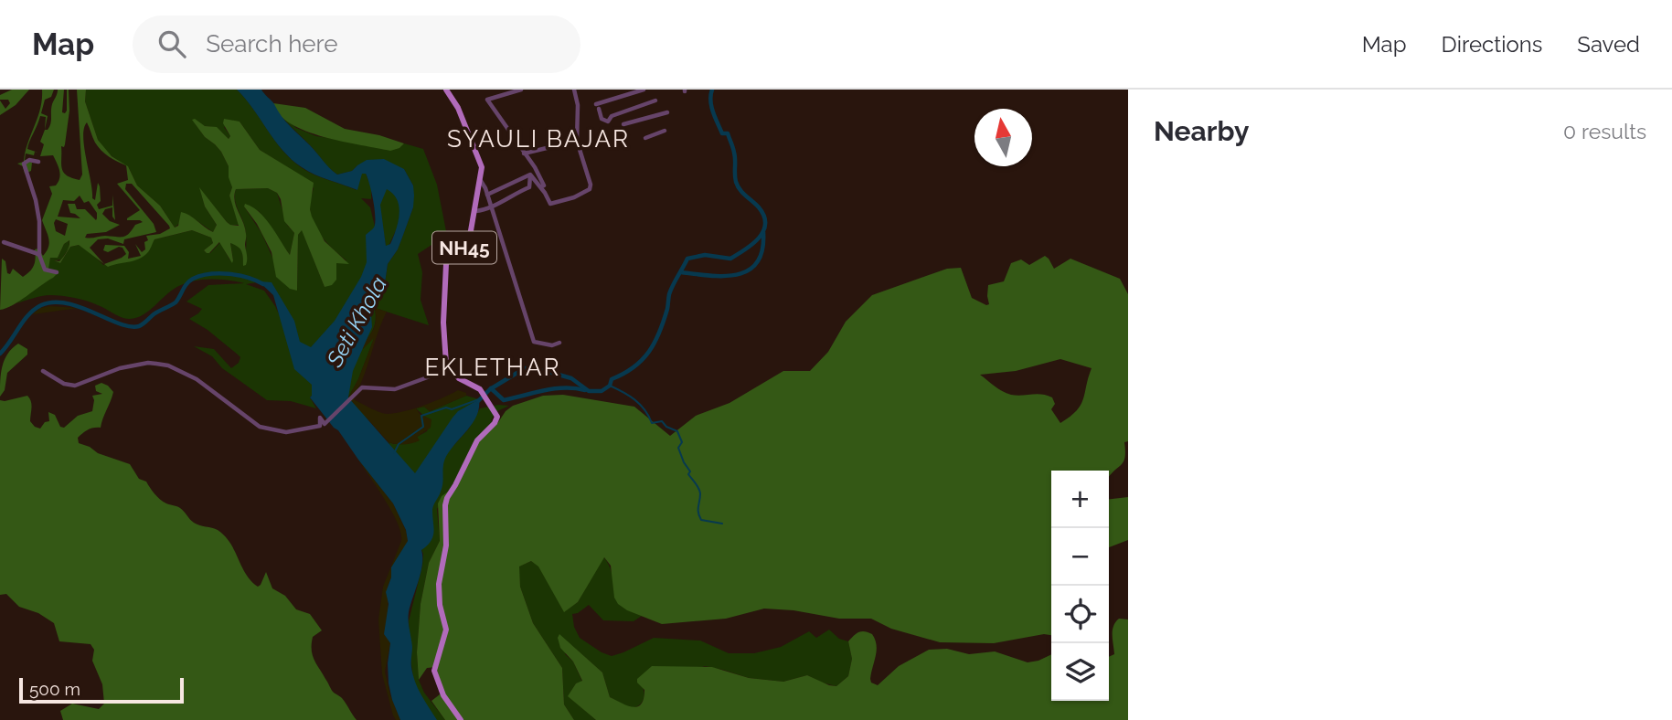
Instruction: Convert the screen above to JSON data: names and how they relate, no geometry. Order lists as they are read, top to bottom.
{
  "streets": {
    "main road": ["NH45"]
  },
  "districts": ["SYAULI BAJAR", "EKLETHAR"],
  "water": ["Seti Khola"],
  "scale_bar": "500 m",
  "north": "top",
  "page": {
    "header": "Map",
    "search": "Search here",
    "nav": ["Map", "Directions", "Saved"],
    "heading": ["Nearby", "0 results"],
    "map_buttons": ["+", "−"],
    "scale": "500 m"
  }
}
